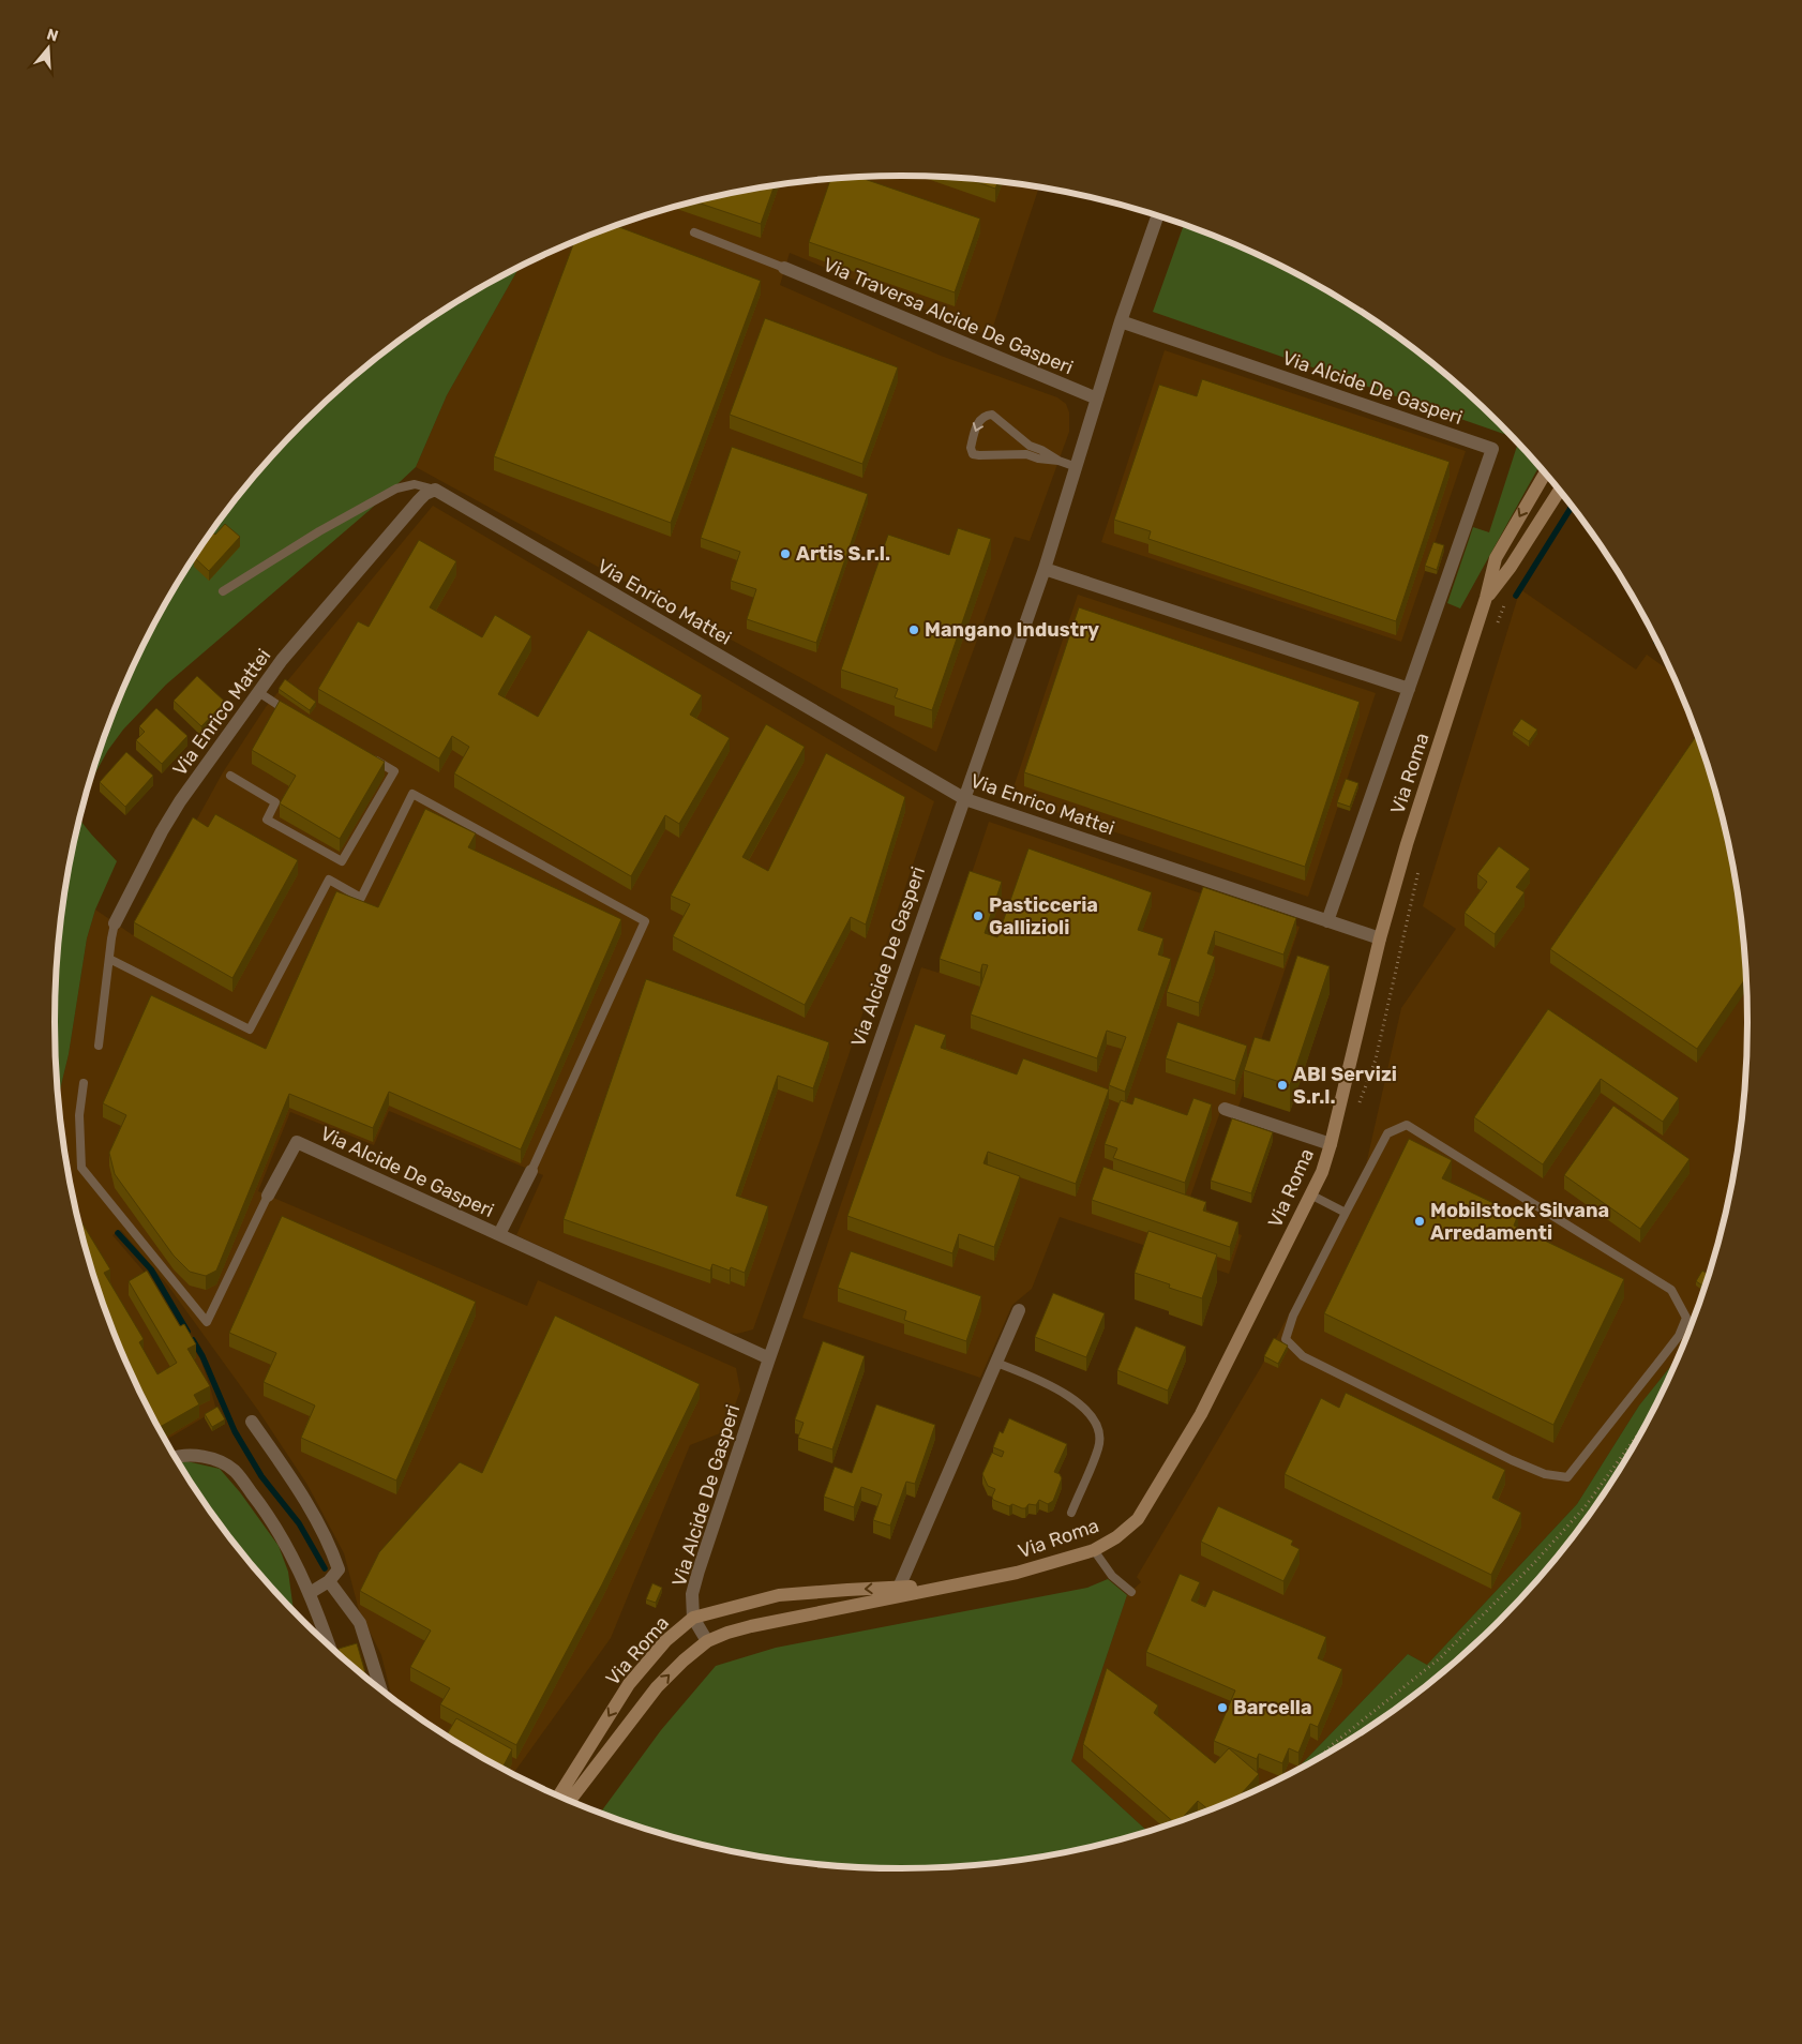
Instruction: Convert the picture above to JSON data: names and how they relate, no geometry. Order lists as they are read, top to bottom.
{
  "streets": {
    "street": [
      "Via Traversa Alcide De Gasperi",
      "Via Alcide De Gasperi",
      "Via Enrico Mattei",
      "Via Roma"
    ]
  },
  "crossings": [
    ["Via Traversa Alcide De Gasperi", "Via Alcide De Gasperi"],
    ["Via Alcide De Gasperi", "Via Enrico Mattei"],
    ["Via Alcide De Gasperi", "Via Roma"],
    ["Via Enrico Mattei", "Via Roma"]
  ],
  "places": [
    "Artis S.r.l.",
    "Mangano Industry",
    "Pasticceria Gallizioli",
    "ABI Servizi S.r.l.",
    "Mobilstock Silvana Arredamenti",
    "Barcella"
  ],
  "north": "top"
}
